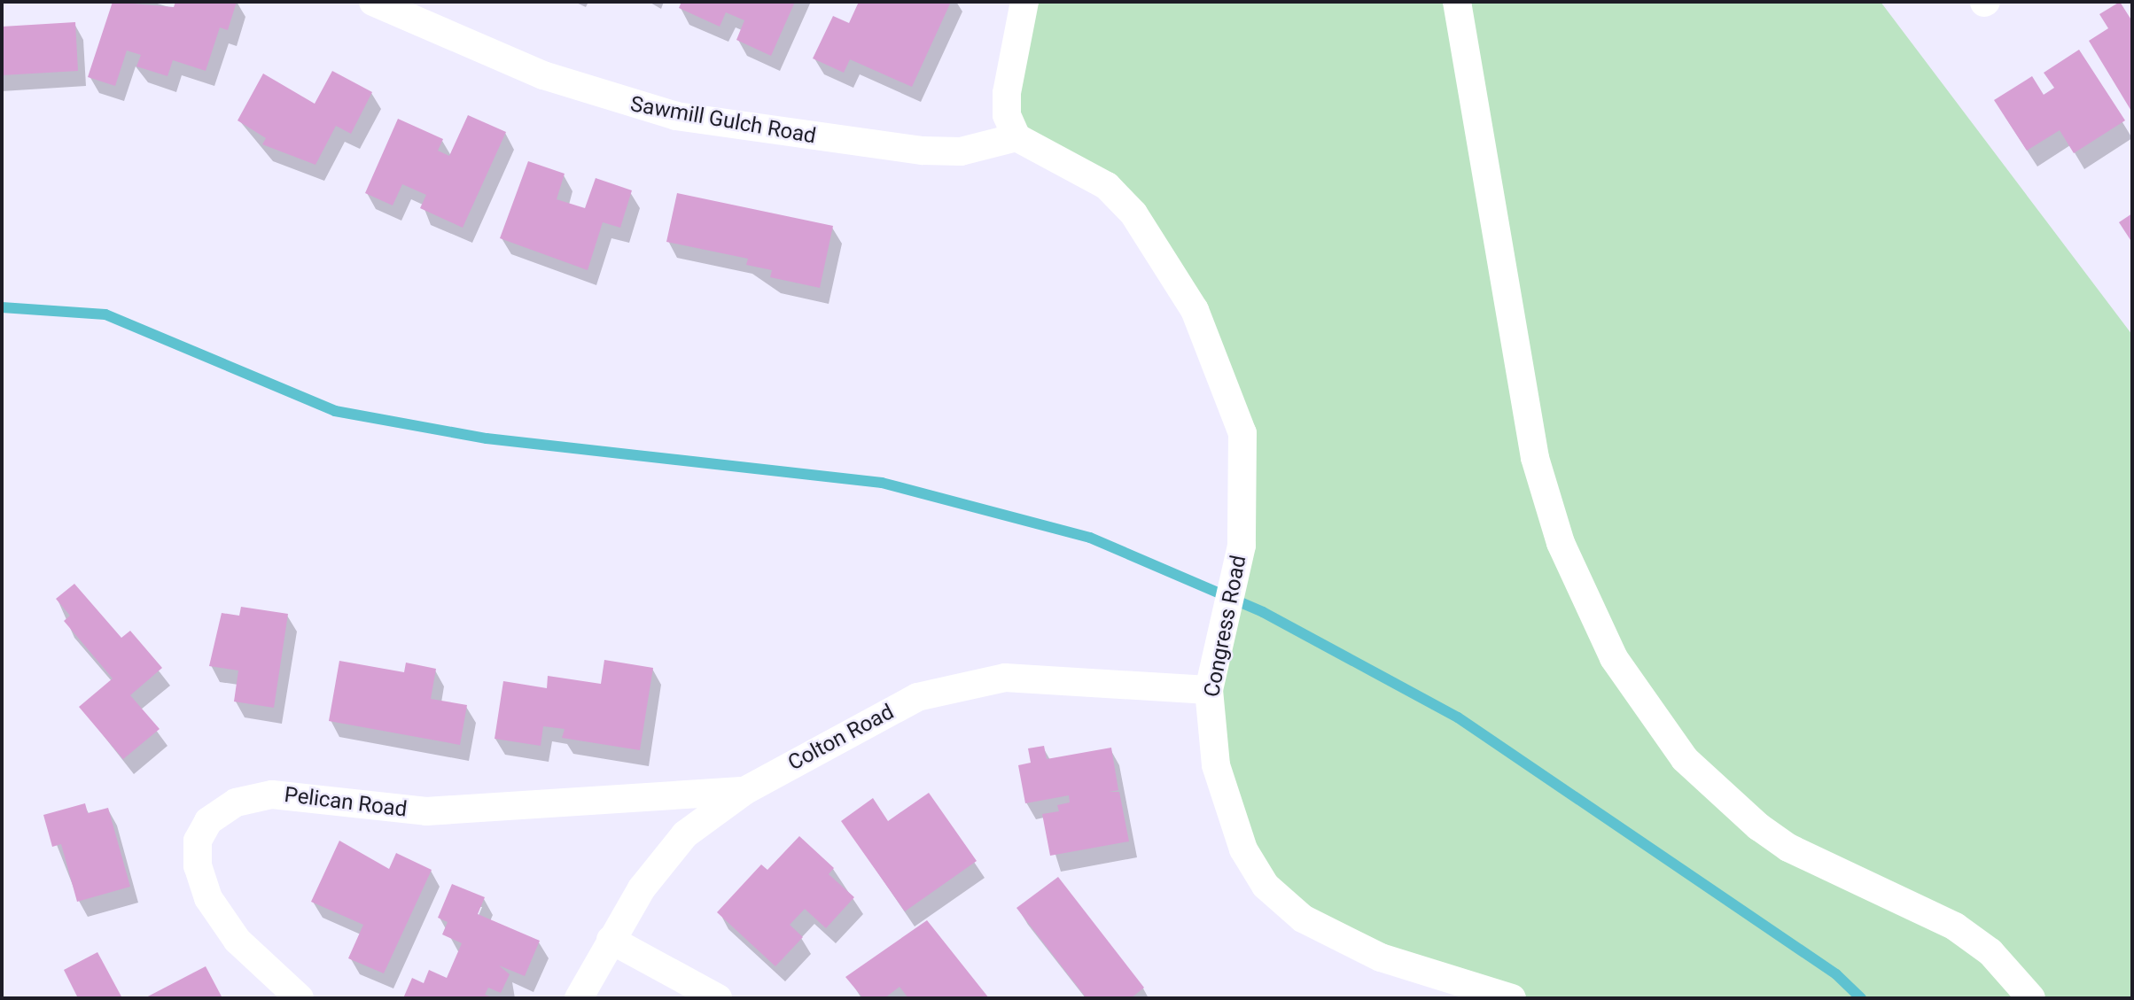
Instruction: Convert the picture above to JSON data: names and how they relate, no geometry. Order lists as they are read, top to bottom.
{
  "streets": {
    "street": [
      "Sawmill Gulch Road",
      "Congress Road",
      "Colton Road",
      "Pelican Road"
    ]
  },
  "crossings": [
    ["Sawmill Gulch Road", "Congress Road"],
    ["Congress Road", "Colton Road"],
    ["Colton Road", "Pelican Road"]
  ]
}
